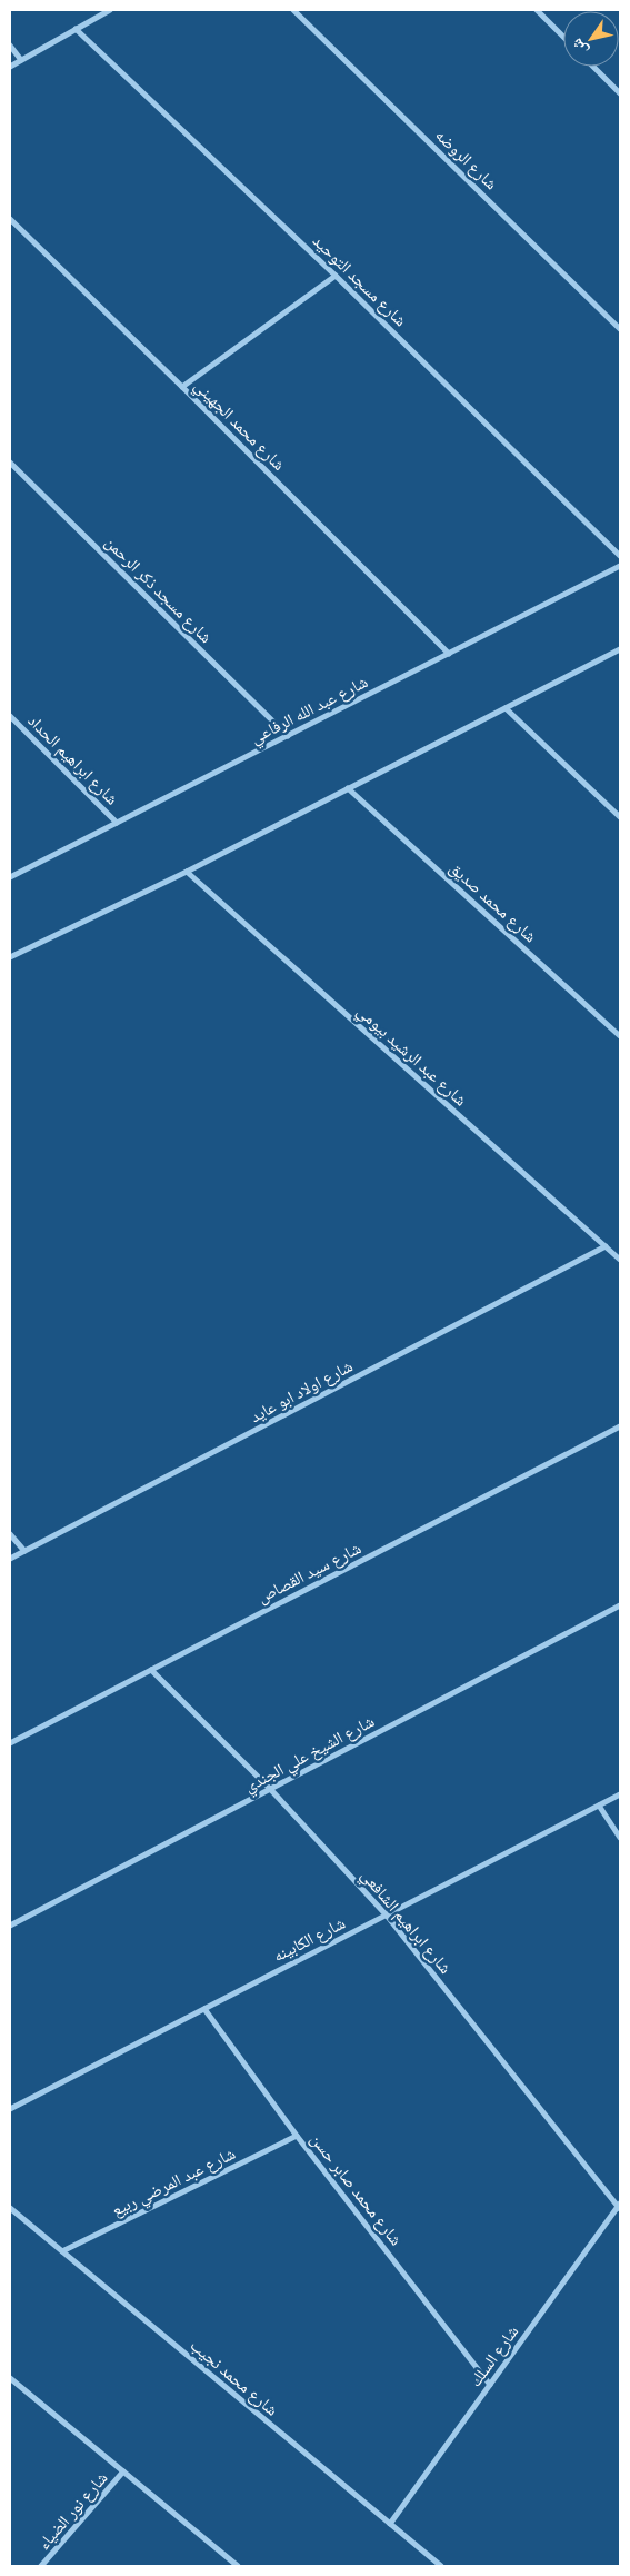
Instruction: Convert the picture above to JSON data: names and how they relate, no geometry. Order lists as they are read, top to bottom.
{
  "streets": {
    "street": [
      "شارع الروضه",
      "شارع مسجد التوحيد",
      "شارع محمد الجهيني",
      "شارع مسجد ذكر الرحمن",
      "شارع عبد الله الرفاعي",
      "شارع ابراهيم الحداد",
      "شارع محمد صديق",
      "شارع عبد الرشيد بيومي",
      "شارع اولاد ابو عايد",
      "شارع سيد القصاص",
      "شارع الشيخ علي الجندي",
      "شارع ابراهيم الشافعي",
      "شارع الكابينه",
      "شارع عبد المرضي ربيع",
      "شارع محمد صابر حسن",
      "شارع السلك",
      "شارع محمد نجيب",
      "شارع نور الضياء"
    ]
  },
  "crossings": [
    ["شارع محمد الجهيني", "شارع عبد الله الرفاعي"],
    ["شارع مسجد ذكر الرحمن", "شارع عبد الله الرفاعي"],
    ["شارع عبد الله الرفاعي", "شارع ابراهيم الحداد"],
    ["شارع عبد الرشيد بيومي", "شارع اولاد ابو عايد"],
    ["شارع سيد القصاص", "شارع ابراهيم الشافعي"],
    ["شارع الشيخ علي الجندي", "شارع ابراهيم الشافعي"],
    ["شارع ابراهيم الشافعي", "شارع الكابينه"],
    ["شارع ابراهيم الشافعي", "شارع السلك"],
    ["شارع الكابينه", "شارع محمد صابر حسن"],
    ["شارع عبد المرضي ربيع", "شارع محمد صابر حسن"],
    ["شارع عبد المرضي ربيع", "شارع محمد نجيب"],
    ["شارع محمد صابر حسن", "شارع السلك"],
    ["شارع السلك", "شارع محمد نجيب"]
  ],
  "north": "bottom left"
}
